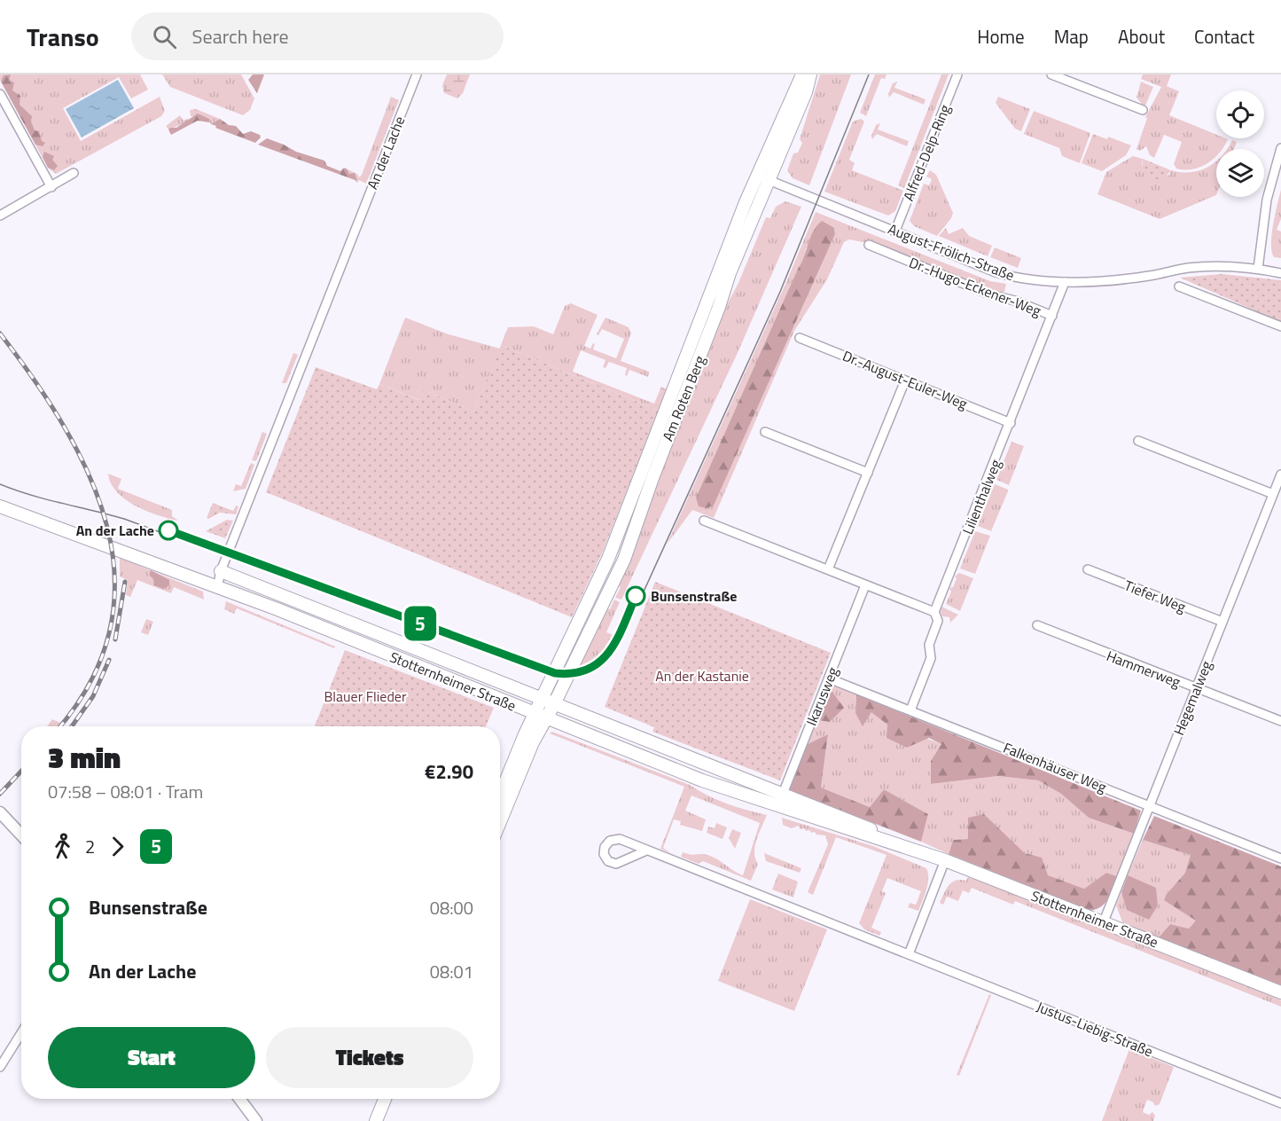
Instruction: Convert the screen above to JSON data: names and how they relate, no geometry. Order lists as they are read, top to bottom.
{
  "streets": {
    "main road": ["Am Roten Berg", "Stotternheimer Straße"],
    "street": [
      "An der Lache",
      "Alfred-Delp-Ring",
      "August-Frölich-Straße",
      "Dr.-Hugo-Eckener-Weg",
      "Dr.-August-Euler-Weg",
      "Lilienthalweg",
      "Tiefer Weg",
      "Hammerweg",
      "Ikarusweg",
      "Hegemalweg",
      "Falkenhäuser Weg",
      "Justus-Liebig-Straße"
    ]
  },
  "crossings": [
    ["An der Lache", "Stotternheimer Straße"],
    ["Alfred-Delp-Ring", "August-Frölich-Straße"],
    ["August-Frölich-Straße", "Am Roten Berg"],
    ["August-Frölich-Straße", "Lilienthalweg"],
    ["Dr.-Hugo-Eckener-Weg", "Lilienthalweg"],
    ["Dr.-August-Euler-Weg", "Lilienthalweg"],
    ["Am Roten Berg", "Stotternheimer Straße"],
    ["Lilienthalweg", "Falkenhäuser Weg"],
    ["Tiefer Weg", "Hegemalweg"],
    ["Hammerweg", "Hegemalweg"],
    ["Stotternheimer Straße", "Ikarusweg"],
    ["Stotternheimer Straße", "Hegemalweg"],
    ["Ikarusweg", "Falkenhäuser Weg"],
    ["Hegemalweg", "Falkenhäuser Weg"]
  ],
  "parks": ["An der Kastanie", "Blauer Flieder"],
  "places": ["An der Lache", "Bunsenstraße"],
  "lines": ["tram line 5"],
  "page": {
    "header": "Transo",
    "search": "Search here",
    "nav": [
      "Home",
      "Map",
      "About",
      "Contact"
    ],
    "on_map": "5",
    "heading": ["3 min", "07:58 – 08:01 · Tram", "€2.90"],
    "legs": ["2", "5"],
    "list": [
      {
        "name": "Bunsenstraße",
        "value": "08:00"
      },
      {
        "name": "An der Lache",
        "value": "08:01"
      }
    ],
    "buttons": ["Start", "Tickets"]
  }
}
